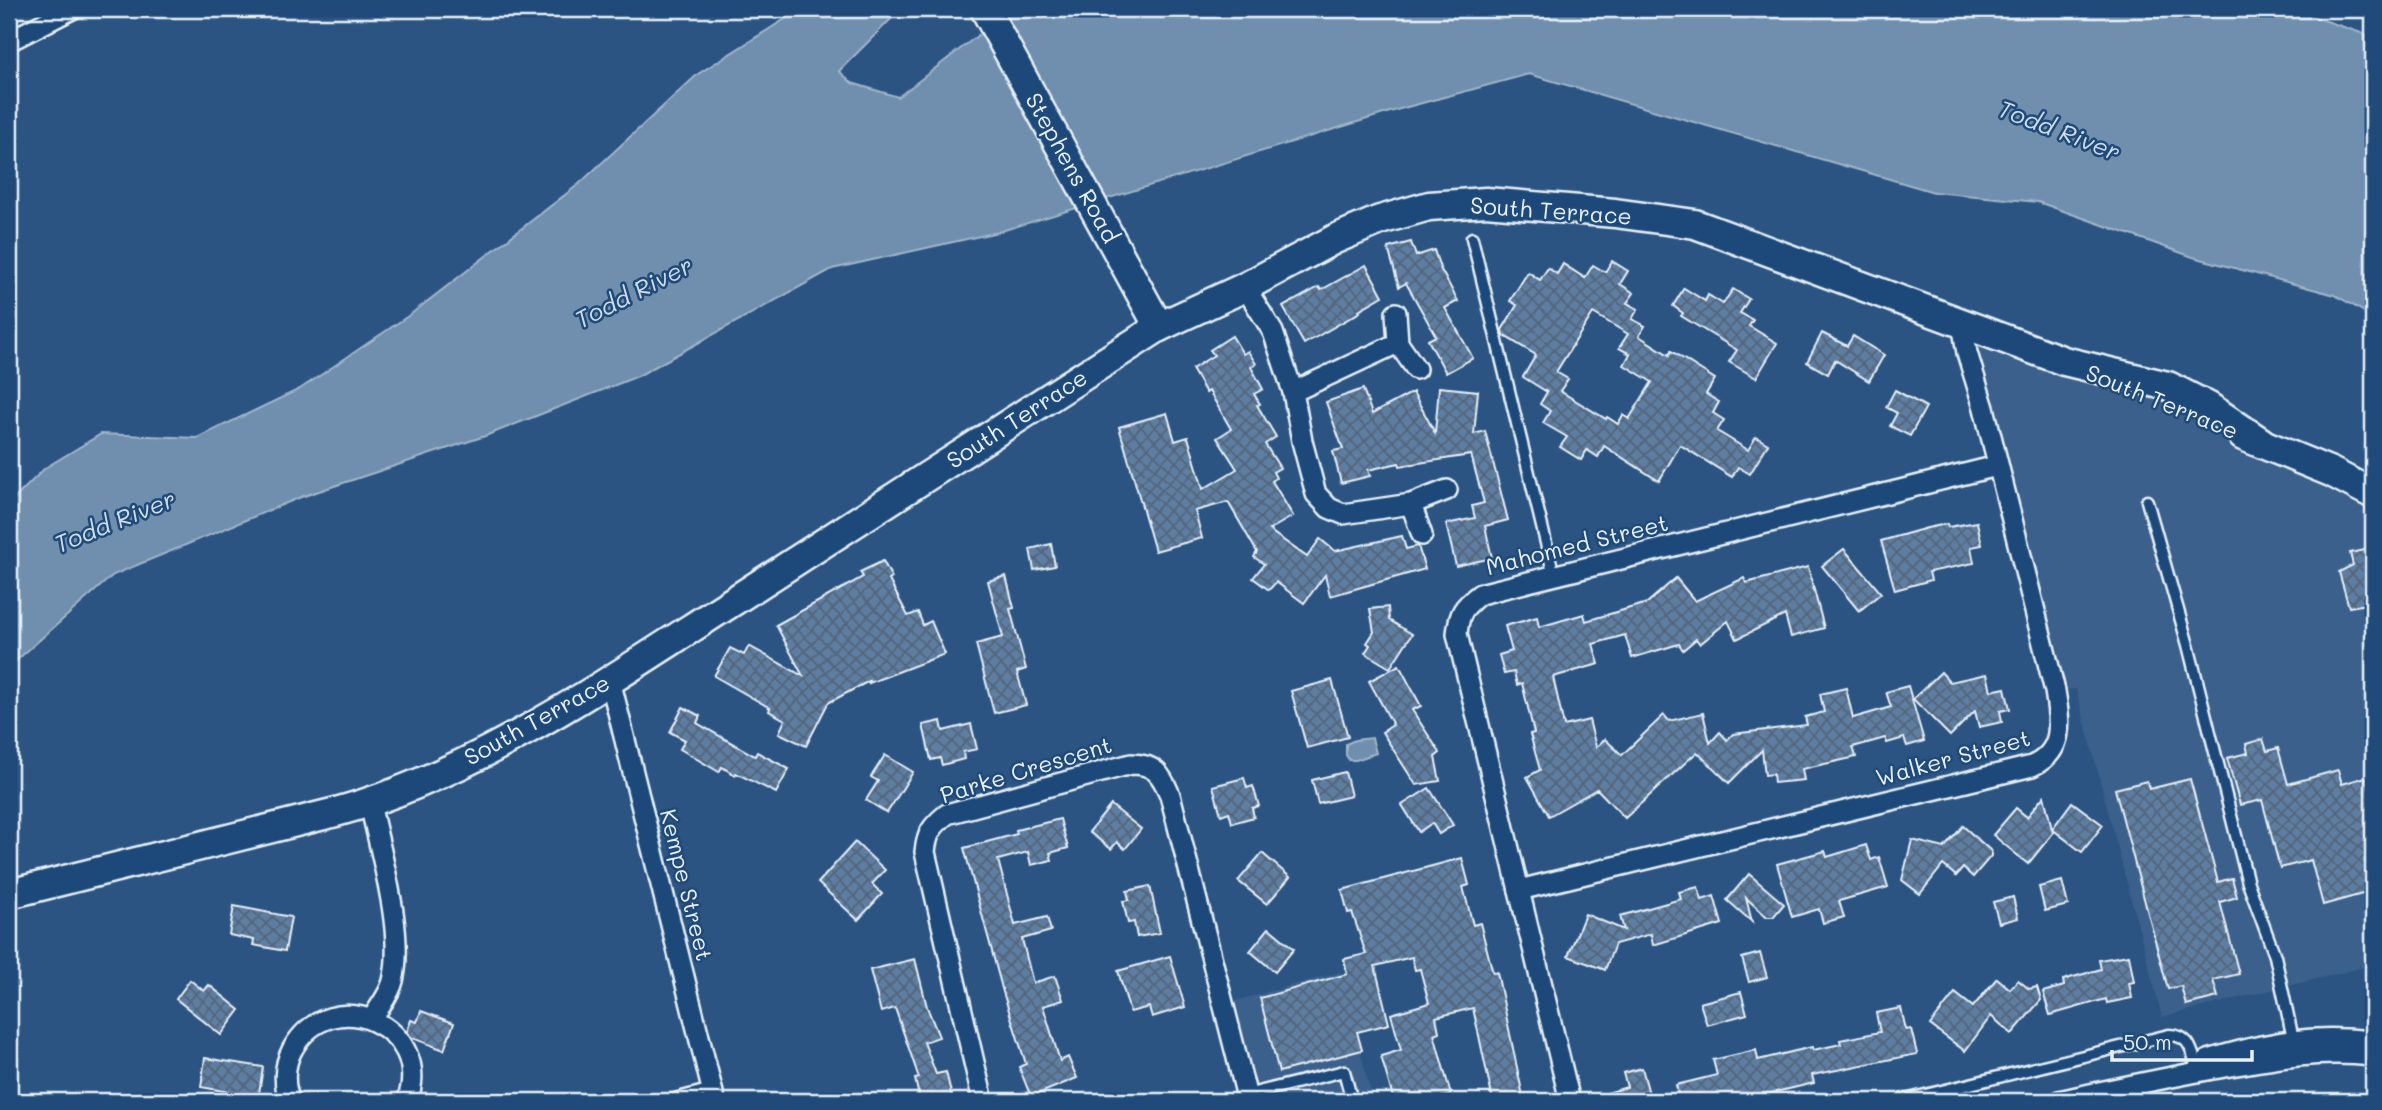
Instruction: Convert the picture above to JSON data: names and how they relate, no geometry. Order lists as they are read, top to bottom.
{
  "streets": {
    "street": [
      "Stephens Road",
      "South Terrace",
      "Mahomed Street",
      "Walker Street",
      "Parke Crescent",
      "Kempe Street"
    ]
  },
  "crossings": [
    ["Stephens Road", "South Terrace"],
    ["South Terrace", "Walker Street"],
    ["South Terrace", "Kempe Street"],
    ["Mahomed Street", "Walker Street"]
  ],
  "water": ["Todd River"],
  "scale_bar": "50 m"
}
